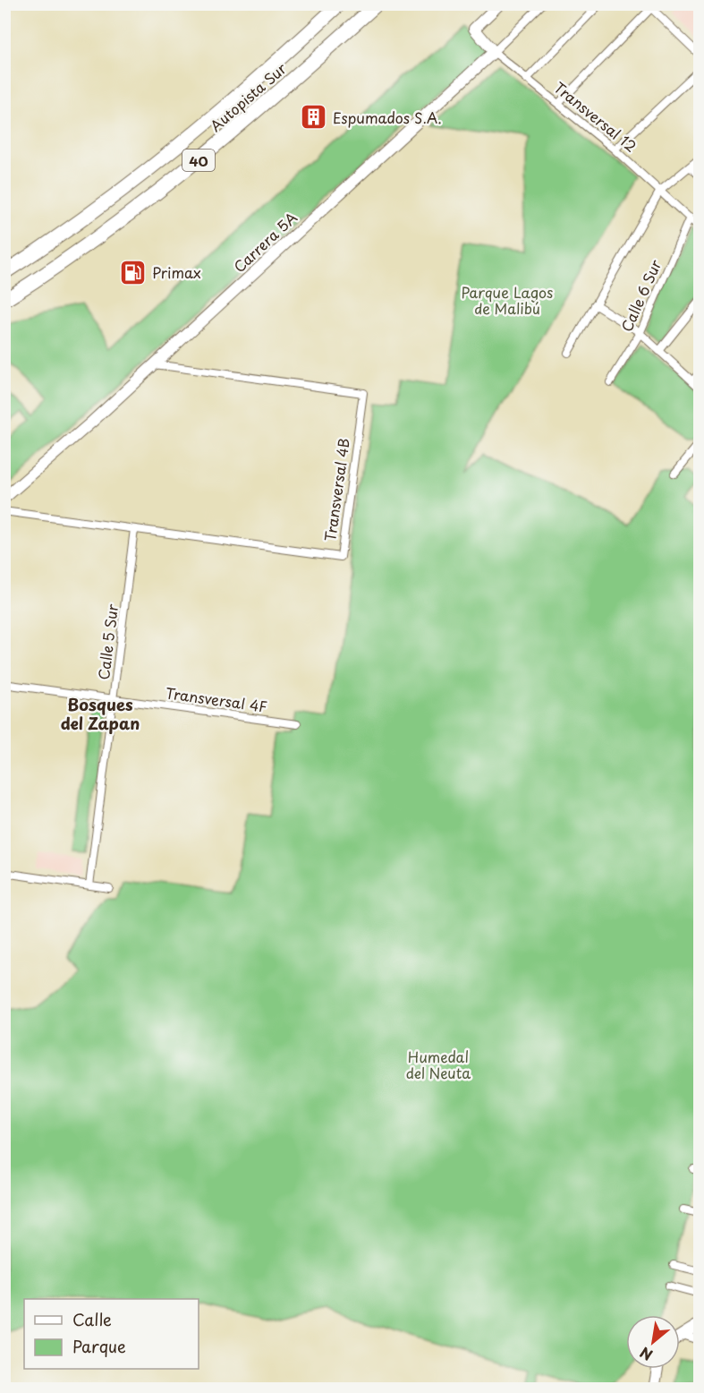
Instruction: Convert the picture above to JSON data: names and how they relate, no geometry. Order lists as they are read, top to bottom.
{
  "streets": {
    "highway": ["Autopista Sur", "40"],
    "main road": ["Transversal 12", "Carrera 5A"],
    "street": [
      "Calle 6 Sur",
      "Transversal 4B",
      "Calle 5 Sur",
      "Transversal 4F"
    ]
  },
  "crossings": [
    ["Transversal 12", "Carrera 5A"],
    ["Transversal 12", "Calle 6 Sur"],
    ["Carrera 5A", "Transversal 4B"],
    ["Transversal 4B", "Calle 5 Sur"],
    ["Calle 5 Sur", "Transversal 4F"]
  ],
  "districts": ["Bosques del Zapan"],
  "parks": ["Parque Lagos de Malibú", "Humedal del Neuta"],
  "places": {
    "building": ["Espumados S.A."],
    "fuel station": ["Primax"]
  },
  "legend": ["Calle", "Parque"],
  "north": "bottom left"
}
